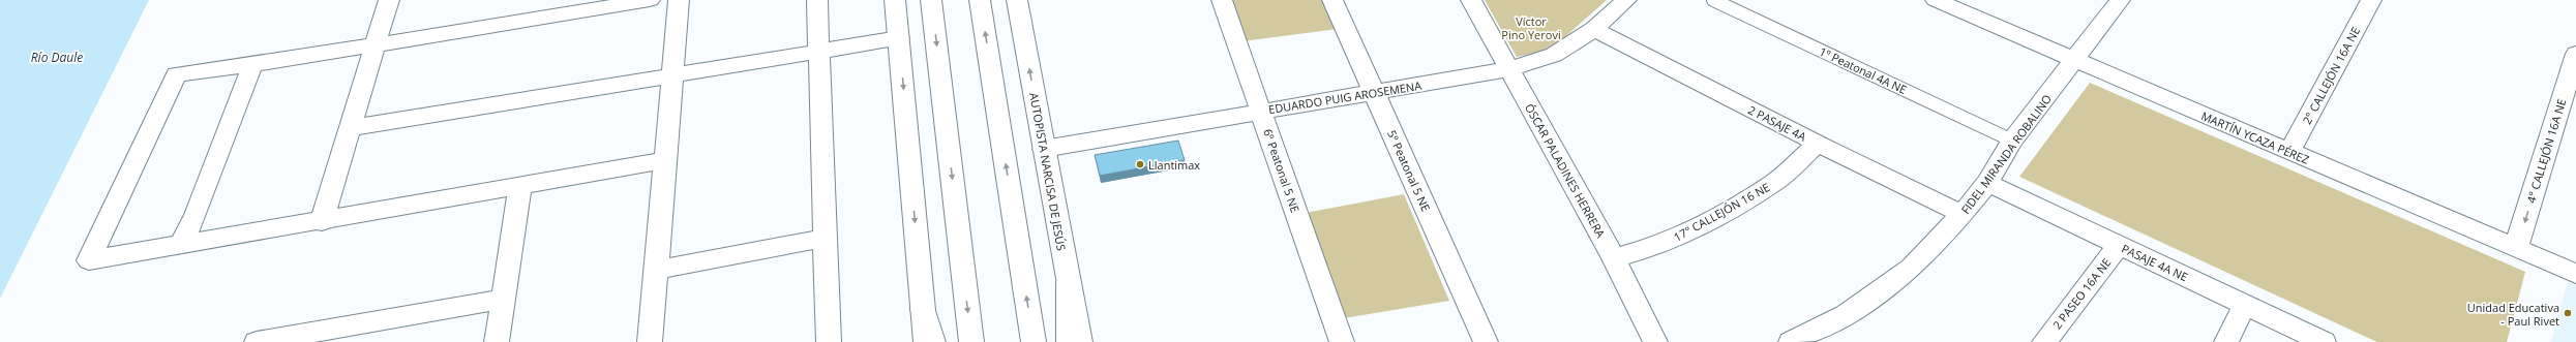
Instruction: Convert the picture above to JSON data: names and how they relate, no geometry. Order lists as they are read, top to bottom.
{
  "streets": {
    "main road": [
      "2° CALLEJÓN 16A NE",
      "EDUARDO PUIG AROSEMENA",
      "2 PASAJE 4A",
      "MARTÍN YCAZA PÉREZ",
      "4° CALLEJÓN 16A NE",
      "FIDEL MIRANDA ROBALINO",
      "6º Peatonal 5 NE",
      "5º Peatonal 5 NE",
      "ÓSCAR PALADINES HERRERA",
      "AUTOPISTA NARCISA DE JESÚS",
      "17° CALLEJÓN 16 NE",
      "PASAJE 4A NE",
      "2 PASEO 16A NE"
    ],
    "lane": ["1º Peatonal 4A NE"]
  },
  "crossings": [
    ["1º Peatonal 4A NE", "FIDEL MIRANDA ROBALINO"],
    ["2° CALLEJÓN 16A NE", "MARTÍN YCAZA PÉREZ"],
    ["EDUARDO PUIG AROSEMENA", "2 PASAJE 4A"],
    ["EDUARDO PUIG AROSEMENA", "6º Peatonal 5 NE"],
    ["EDUARDO PUIG AROSEMENA", "5º Peatonal 5 NE"],
    ["EDUARDO PUIG AROSEMENA", "ÓSCAR PALADINES HERRERA"],
    ["EDUARDO PUIG AROSEMENA", "AUTOPISTA NARCISA DE JESÚS"],
    ["2 PASAJE 4A", "FIDEL MIRANDA ROBALINO"],
    ["2 PASAJE 4A", "17° CALLEJÓN 16 NE"],
    ["MARTÍN YCAZA PÉREZ", "4° CALLEJÓN 16A NE"],
    ["MARTÍN YCAZA PÉREZ", "FIDEL MIRANDA ROBALINO"],
    ["FIDEL MIRANDA ROBALINO", "PASAJE 4A NE"],
    ["ÓSCAR PALADINES HERRERA", "17° CALLEJÓN 16 NE"],
    ["PASAJE 4A NE", "2 PASEO 16A NE"]
  ],
  "one_way": ["4° CALLEJÓN 16A NE"],
  "water": ["Río Daule"],
  "parks": ["Víctor Pino Yerovi"],
  "places": ["Llantimax", "Unidad Educativa - Paul Rivet"]
}
